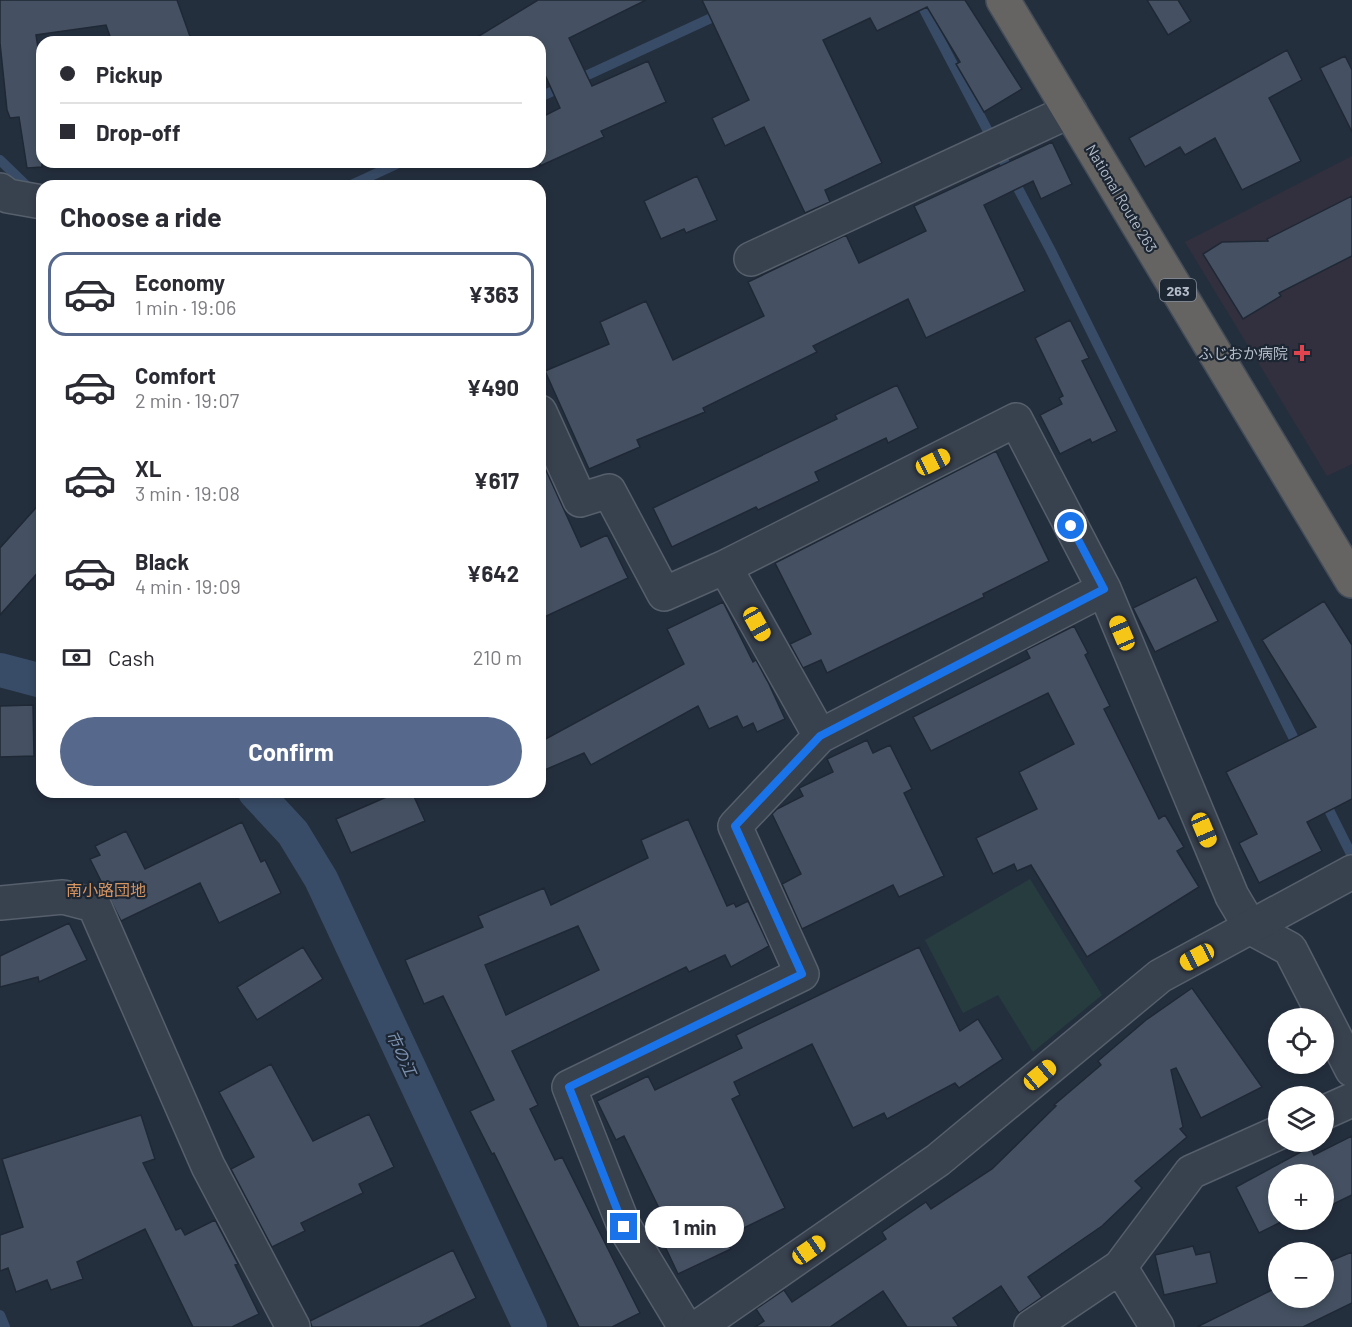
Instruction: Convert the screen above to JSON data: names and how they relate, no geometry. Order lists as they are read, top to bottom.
{
  "streets": {
    "highway": ["National Route 263", "263"]
  },
  "districts": ["南小路団地"],
  "water": ["市の江"],
  "places": {
    "health": ["ふじおか病院"]
  },
  "page": {
    "banner": ["Pickup", "Drop-off"],
    "heading": "Choose a ride",
    "list": [
      {
        "name": "Economy",
        "note": "1 min · 19:06",
        "value": "¥363"
      },
      {
        "name": "Comfort",
        "note": "2 min · 19:07",
        "value": "¥490"
      },
      {
        "name": "XL",
        "note": "3 min · 19:08",
        "value": "¥617"
      },
      {
        "name": "Black",
        "note": "4 min · 19:09",
        "value": "¥642"
      }
    ],
    "pay": ["Cash", "210 m"],
    "buttons": "Confirm",
    "map_buttons": ["+", "−"],
    "bubble": "1 min"
  }
}
